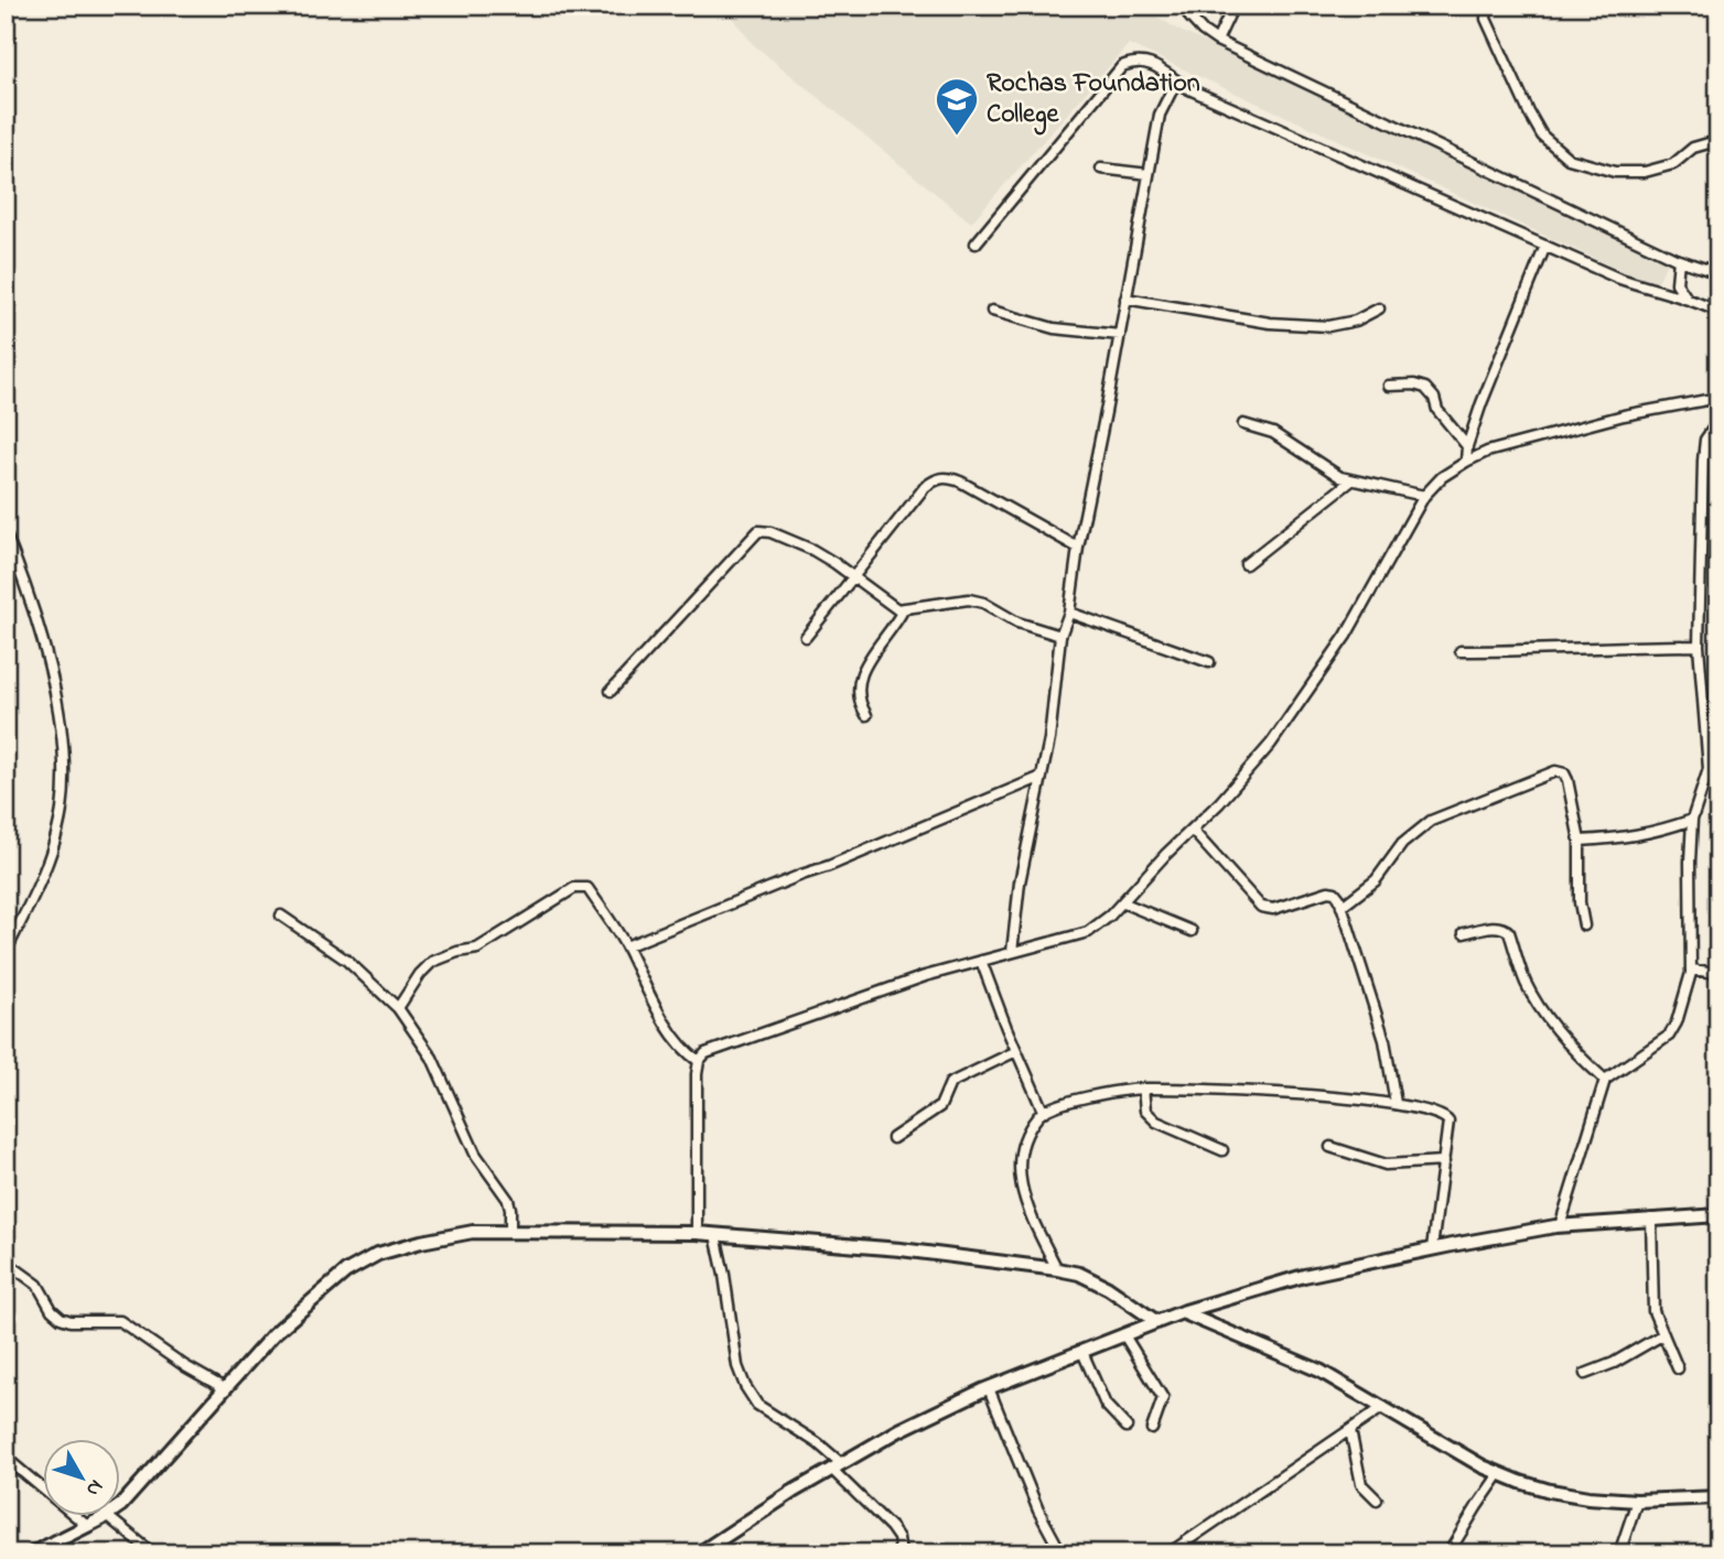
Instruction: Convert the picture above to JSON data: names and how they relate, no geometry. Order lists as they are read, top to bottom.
{
  "places": {
    "school or university": ["Rochas Foundation College"]
  },
  "north": "bottom right"
}
